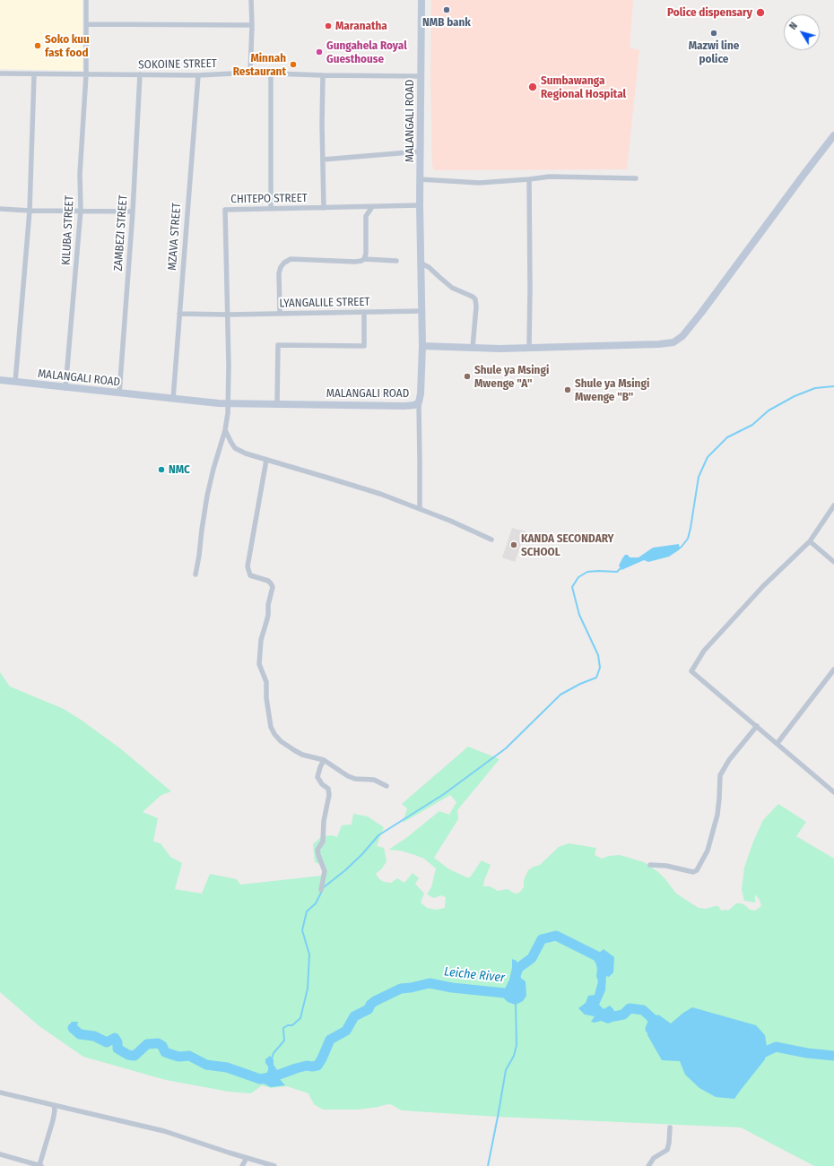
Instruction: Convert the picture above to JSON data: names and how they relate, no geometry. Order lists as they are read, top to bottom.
{
  "streets": {
    "street": [
      "SOKOINE STREET",
      "MALANGALI ROAD",
      "CHITEPO STREET",
      "KILUBA STREET",
      "ZAMBEZI STREET",
      "MZAVA STREET",
      "LYANGALILE STREET"
    ]
  },
  "crossings": [
    ["SOKOINE STREET", "MALANGALI ROAD"],
    ["SOKOINE STREET", "KILUBA STREET"],
    ["SOKOINE STREET", "ZAMBEZI STREET"],
    ["SOKOINE STREET", "MZAVA STREET"],
    ["MALANGALI ROAD", "CHITEPO STREET"],
    ["MALANGALI ROAD", "KILUBA STREET"],
    ["MALANGALI ROAD", "ZAMBEZI STREET"],
    ["MALANGALI ROAD", "MZAVA STREET"],
    ["MALANGALI ROAD", "LYANGALILE STREET"],
    ["CHITEPO STREET", "LYANGALILE STREET"],
    ["MZAVA STREET", "LYANGALILE STREET"]
  ],
  "water": ["Leiche River"],
  "places": [
    "NMB bank",
    "Police dispensary",
    "Maranatha",
    "Mazwi line police",
    "Soko kuu fast food",
    "Gungahela Royal Guesthouse",
    "Minnah Restaurant",
    "Sumbawanga Regional Hospital",
    "Shule ya Msingi Mwenge \"A\"",
    "Shule ya Msingi Mwenge \"B\"",
    "NMC",
    "KANDA SECONDARY SCHOOL"
  ],
  "north": "top left"
}
